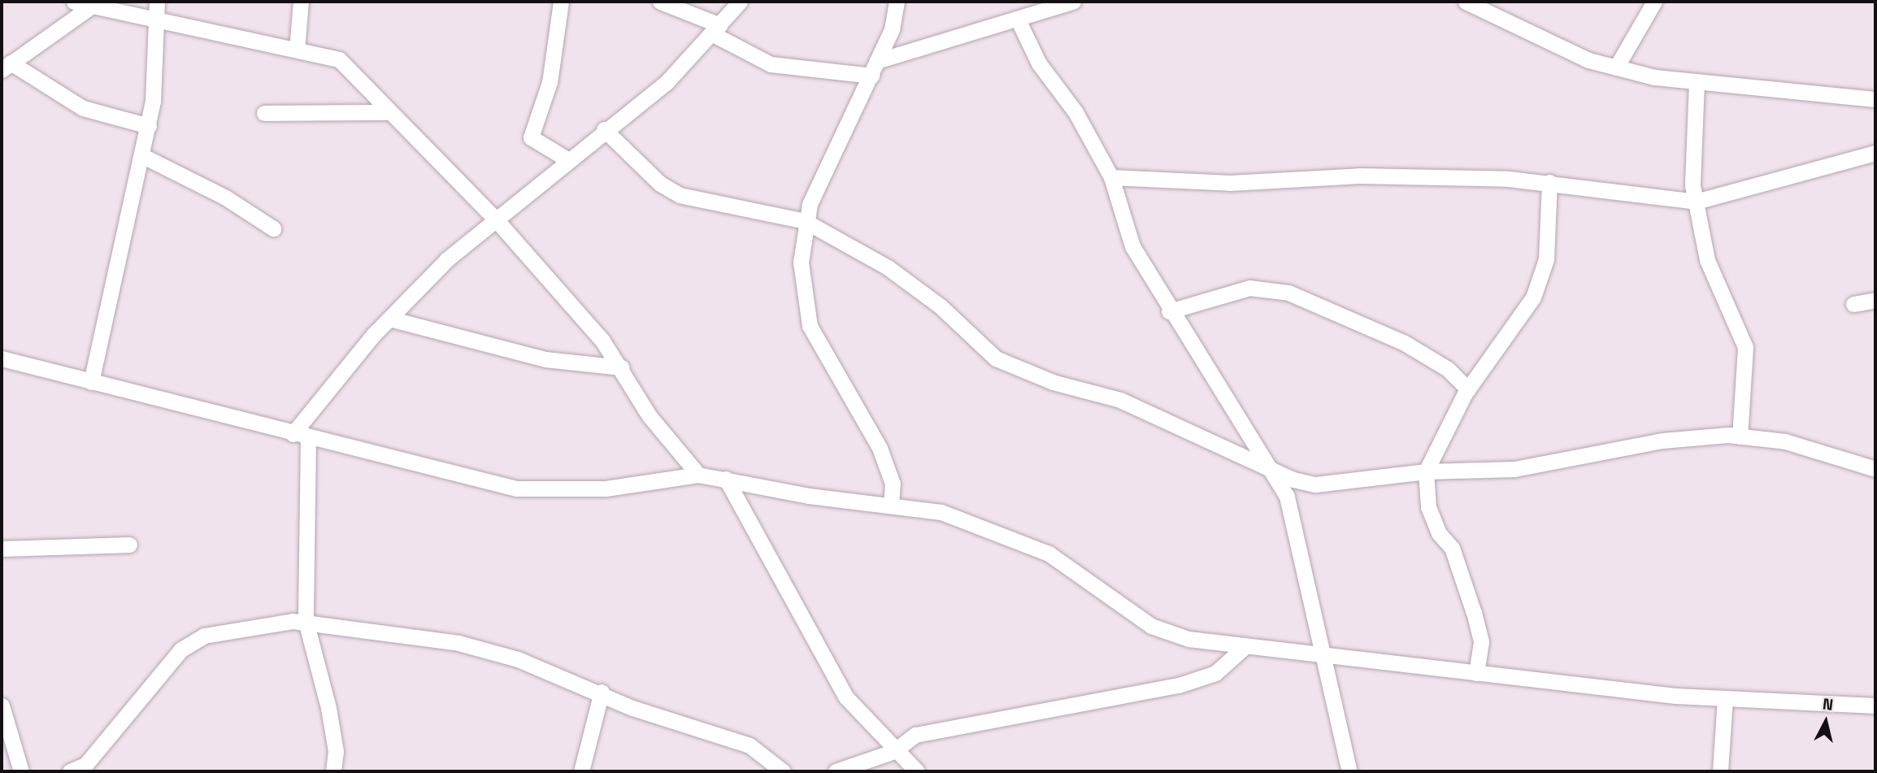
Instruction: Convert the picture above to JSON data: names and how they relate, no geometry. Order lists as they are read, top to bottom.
{
  "north": "top"
}
